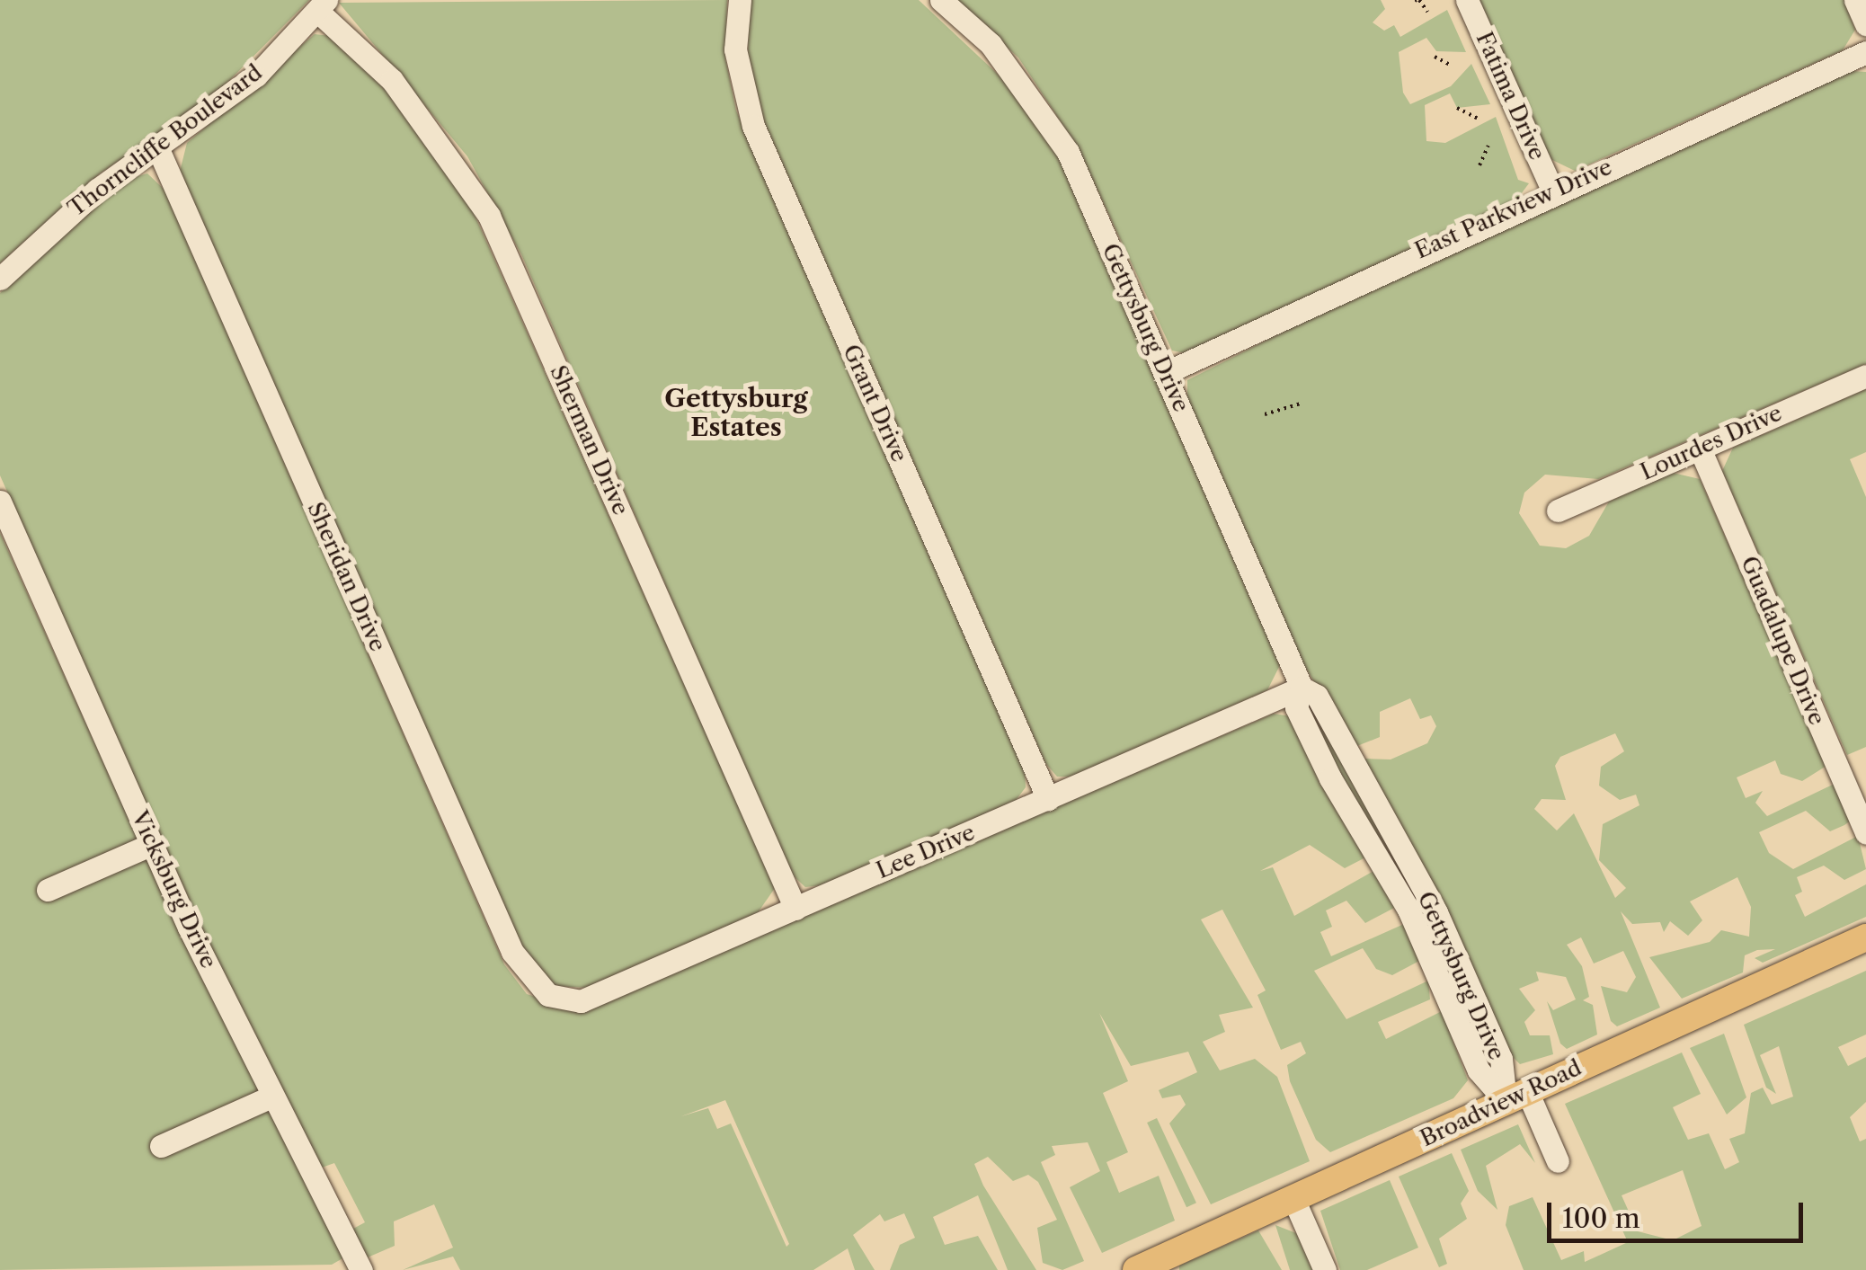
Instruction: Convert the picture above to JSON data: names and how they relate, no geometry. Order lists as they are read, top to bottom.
{
  "streets": {
    "main road": ["Broadview Road"],
    "street": [
      "Fatima Drive",
      "Thorncliffe Boulevard",
      "East Parkview Drive",
      "Gettysburg Drive",
      "Grant Drive",
      "Sherman Drive",
      "Lourdes Drive",
      "Sheridan Drive",
      "Guadalupe Drive",
      "Lee Drive",
      "Vicksburg Drive"
    ]
  },
  "crossings": [
    ["Fatima Drive", "East Parkview Drive"],
    ["Thorncliffe Boulevard", "Sherman Drive"],
    ["Thorncliffe Boulevard", "Sheridan Drive"],
    ["East Parkview Drive", "Gettysburg Drive"],
    ["Gettysburg Drive", "Lee Drive"],
    ["Gettysburg Drive", "Broadview Road"],
    ["Grant Drive", "Lee Drive"],
    ["Sherman Drive", "Lee Drive"],
    ["Lourdes Drive", "Guadalupe Drive"],
    ["Sheridan Drive", "Lee Drive"]
  ],
  "districts": ["Gettysburg Estates"],
  "scale_bar": "100 m"
}
